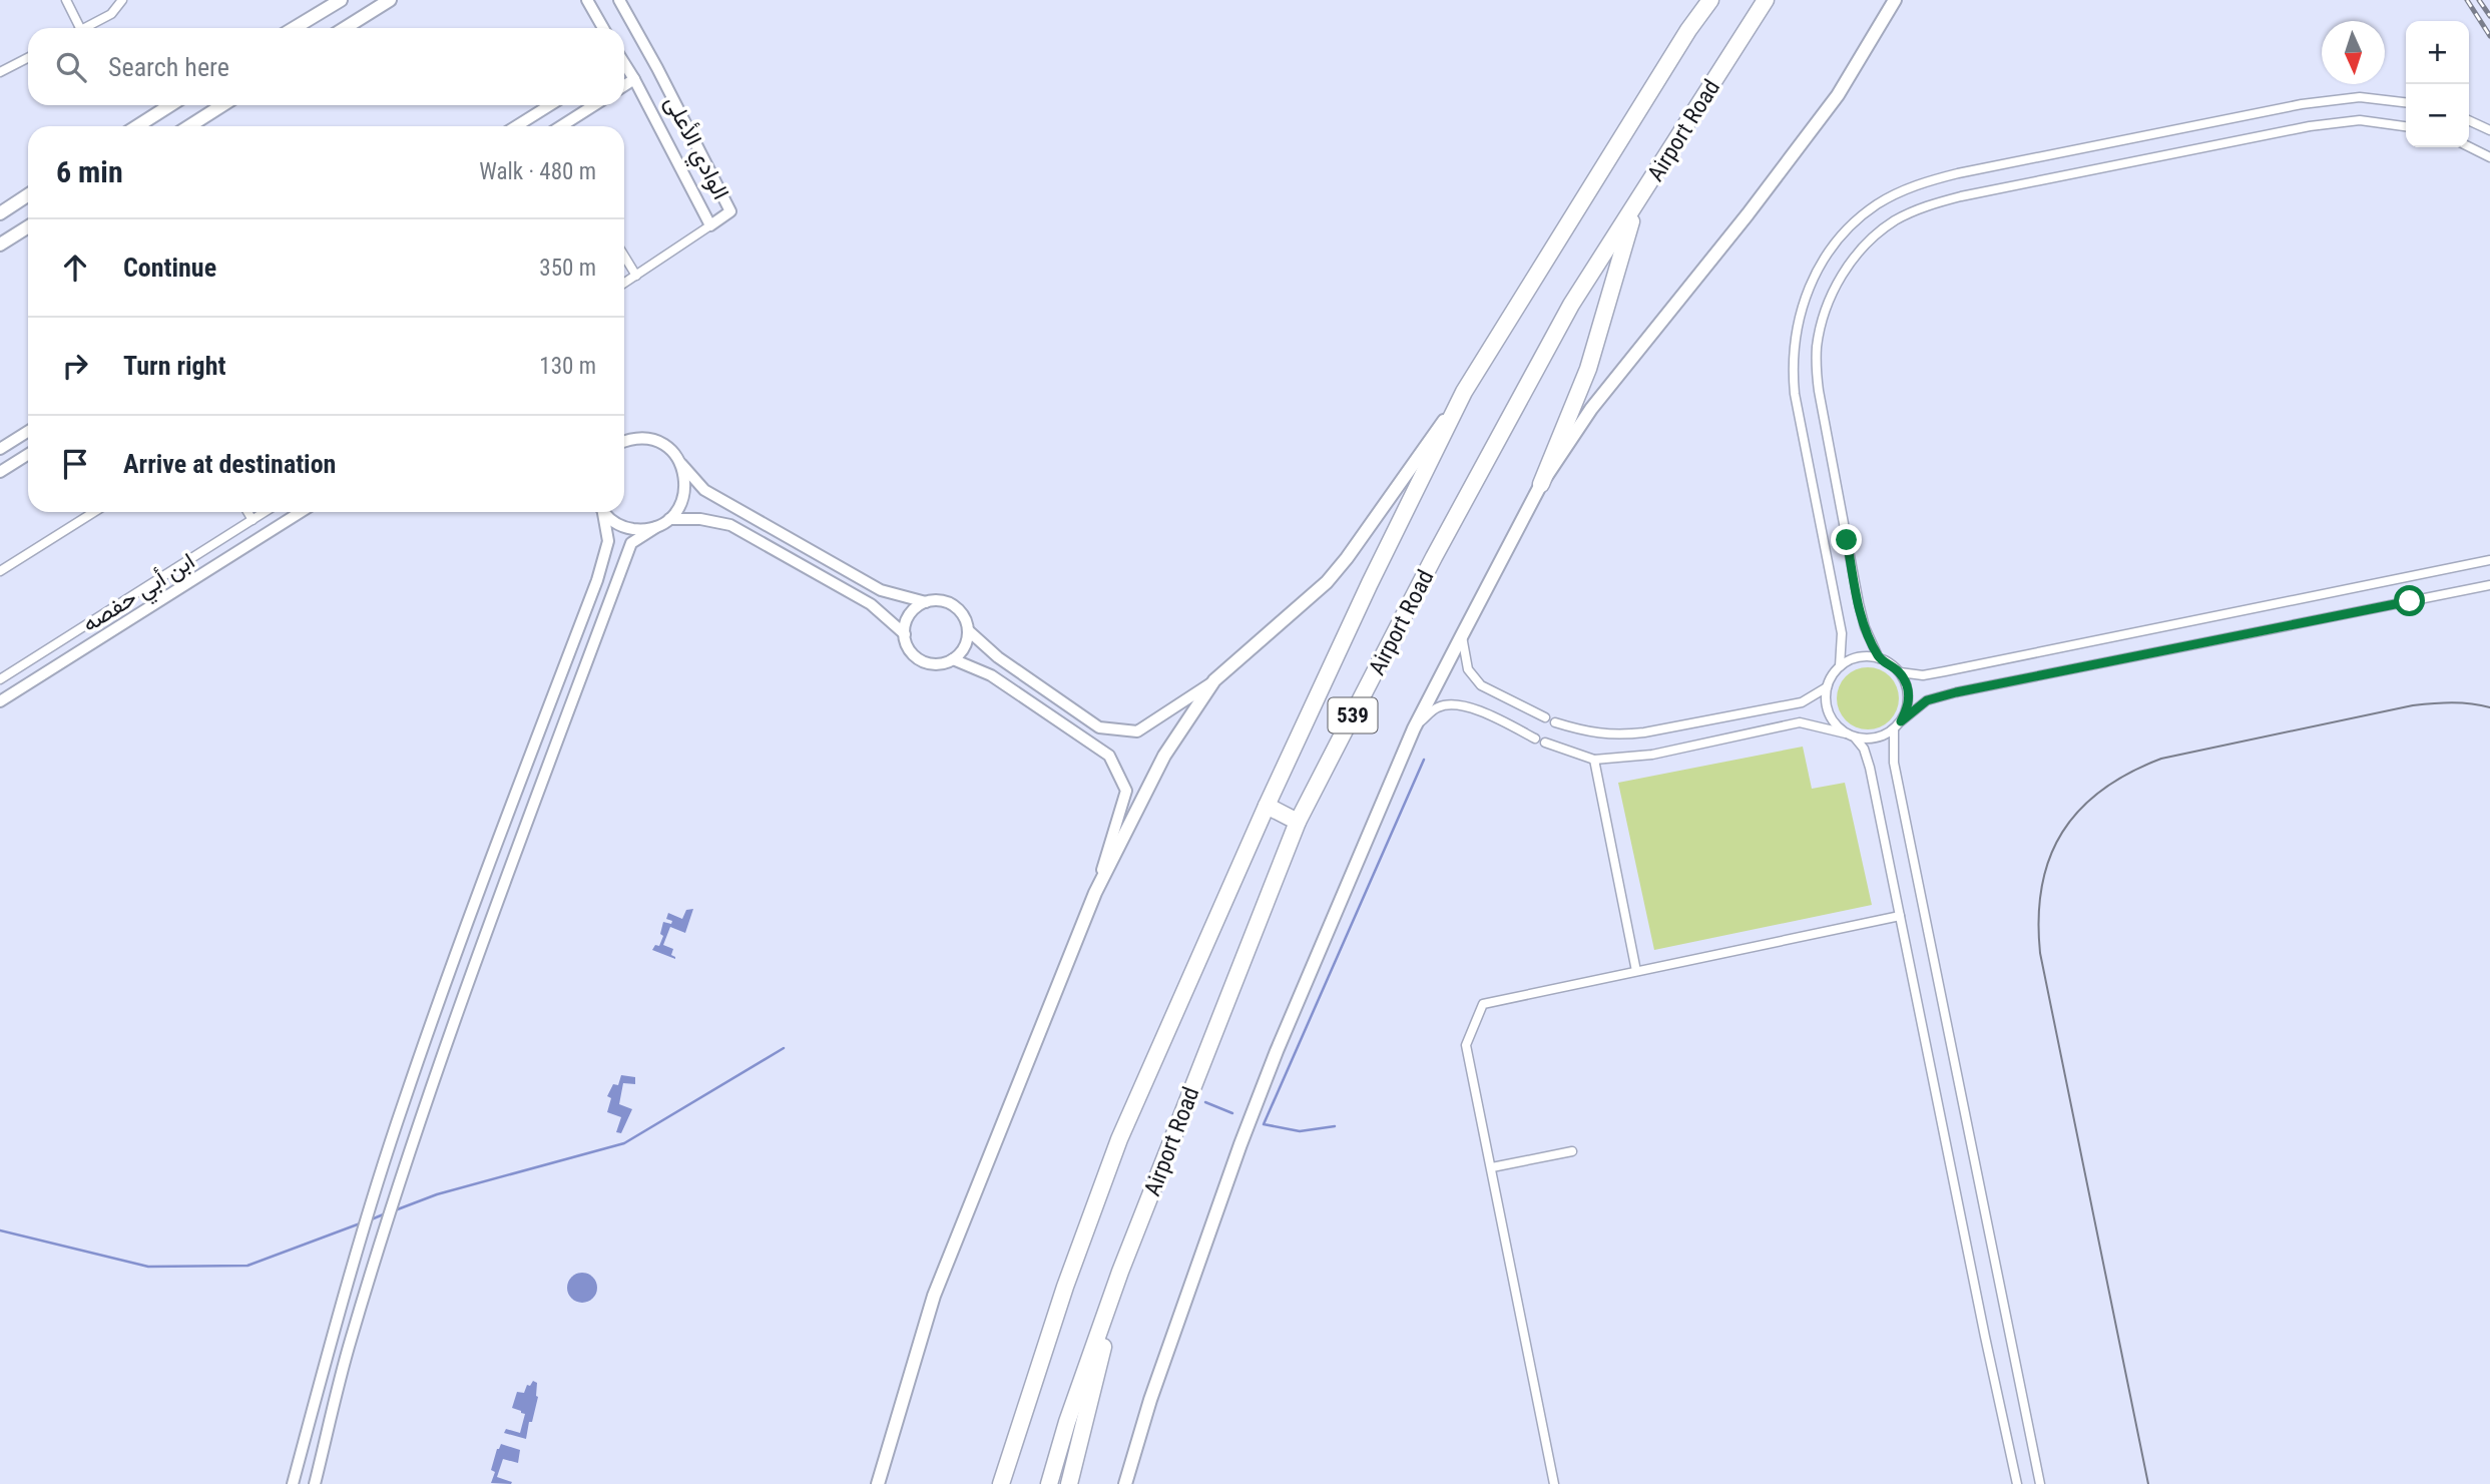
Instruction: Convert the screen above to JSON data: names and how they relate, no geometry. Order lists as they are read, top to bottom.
{
  "streets": {
    "highway": ["Airport Road", "539"],
    "street": ["الوادي الأعلى", "ابن أبي حفصه"]
  },
  "north": "bottom",
  "page": {
    "map_buttons": ["+", "−"],
    "search": "Search here",
    "heading": ["6 min", "Walk · 480 m"],
    "list": [
      ["Continue", "350 m"],
      ["Turn right", "130 m"],
      "Arrive at destination"
    ]
  }
}
